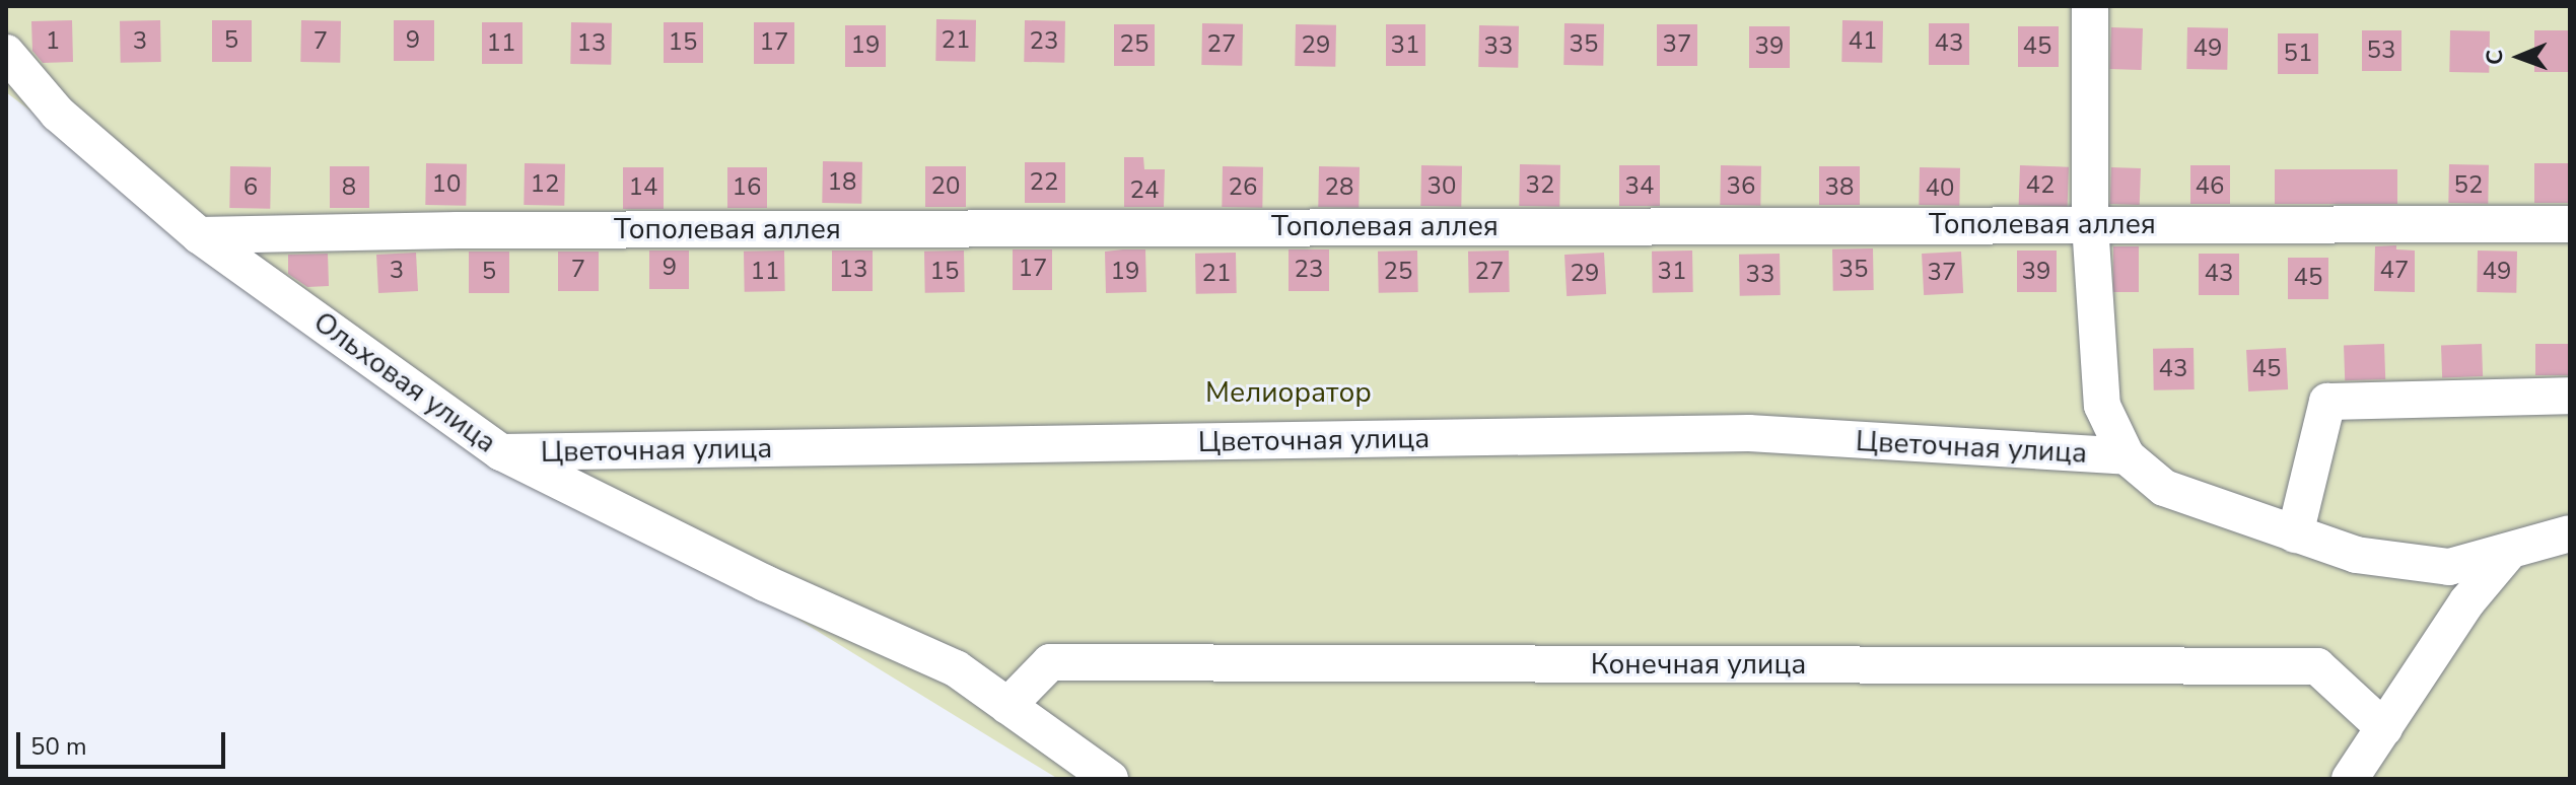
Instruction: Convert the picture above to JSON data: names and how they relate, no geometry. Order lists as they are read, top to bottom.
{
  "streets": {
    "street": [
      "Тополевая аллея",
      "Ольховая улица",
      "Цветочная улица",
      "Конечная улица"
    ]
  },
  "crossings": [
    ["Тополевая аллея", "Ольховая улица"],
    ["Ольховая улица", "Цветочная улица"],
    ["Ольховая улица", "Конечная улица"]
  ],
  "parks": ["Мелиоратор"],
  "house_numbers": [
    "5",
    "9",
    "21",
    "1",
    "3",
    "7",
    "23",
    "41",
    "15",
    "17",
    "11",
    "13",
    "43",
    "25",
    "27",
    "35",
    "37",
    "19",
    "29",
    "31",
    "33",
    "39",
    "45",
    "49",
    "53",
    "51",
    "18",
    "22",
    "10",
    "12",
    "32",
    "42",
    "52",
    "20",
    "30",
    "34",
    "36",
    "46",
    "6",
    "8",
    "14",
    "16",
    "26",
    "28",
    "38",
    "40",
    "24",
    "9",
    "17",
    "7",
    "13",
    "23",
    "35",
    "3",
    "47",
    "5",
    "11",
    "15",
    "19",
    "25",
    "27",
    "31",
    "39",
    "49",
    "37",
    "21",
    "29",
    "43",
    "33",
    "45",
    "43",
    "45"
  ],
  "scale_bar": "50 m",
  "north": "left"
}
